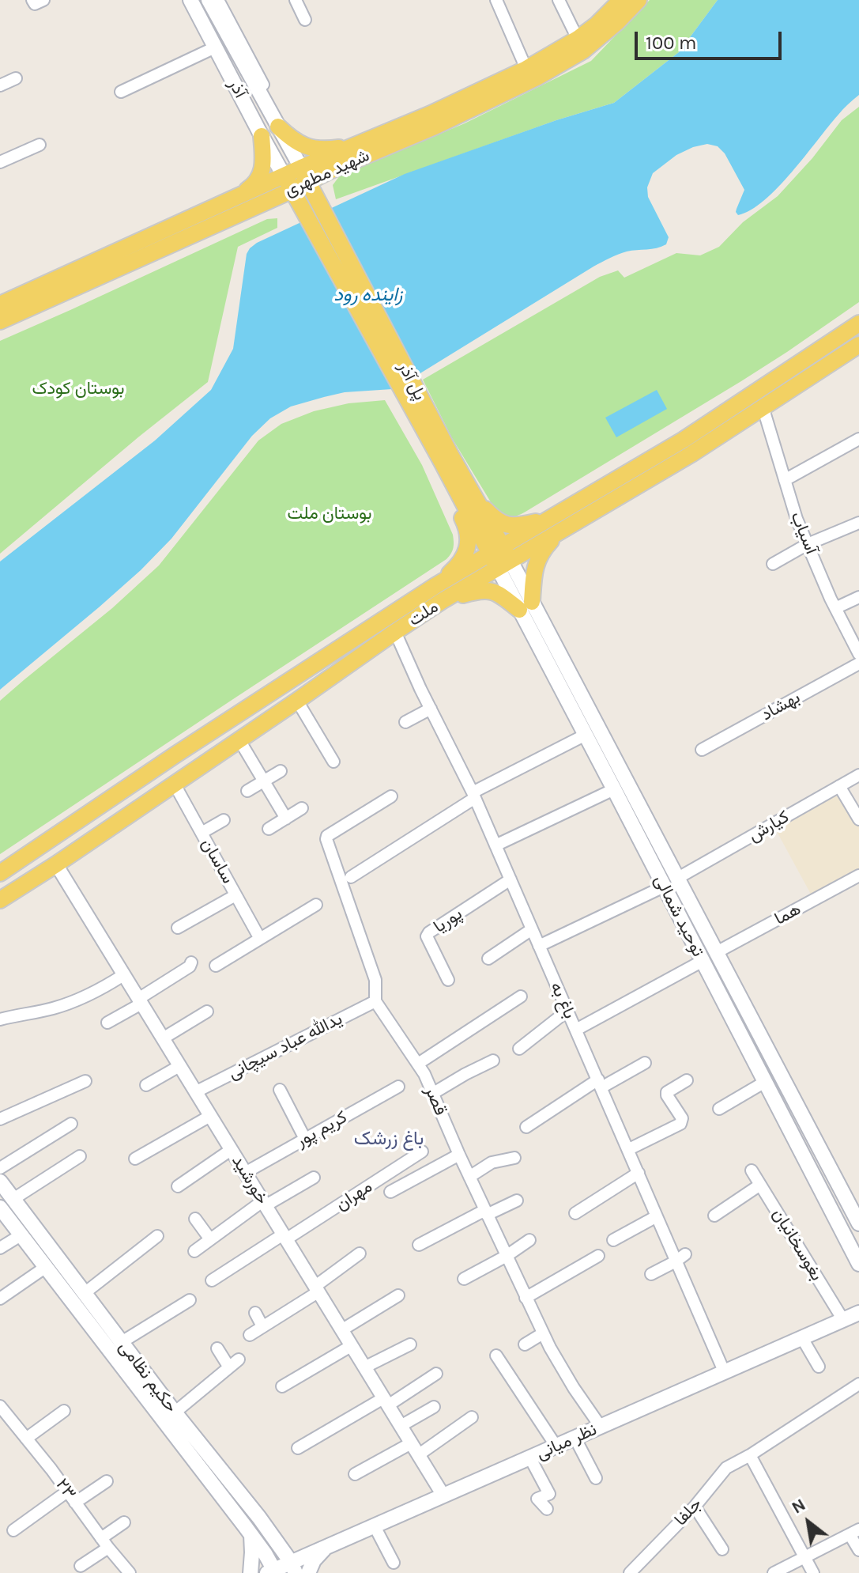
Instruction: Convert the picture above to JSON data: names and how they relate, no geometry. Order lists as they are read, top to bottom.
{
  "streets": {
    "main road": [
      "آذر",
      "شهید مطهری",
      "پل آذر",
      "ملت",
      "توحید شمالی",
      "حکیم نظامی",
      "نظر میانی"
    ],
    "street": [
      "آسیاب",
      "بهشاد",
      "کیارش",
      "ساسان",
      "هما",
      "پوریا",
      "باغ به",
      "یدالله عباد سیچانی",
      "قصر",
      "کریم پور",
      "خورشید",
      "مهران",
      "بغوسخانیان",
      "۲۳",
      "جلفا"
    ]
  },
  "crossings": [
    ["آذر", "شهید مطهری"],
    ["آذر", "پل آذر"],
    ["شهید مطهری", "پل آذر"],
    ["پل آذر", "ملت"],
    ["پل آذر", "توحید شمالی"],
    ["آسیاب", "ملت"],
    ["ملت", "ساسان"],
    ["ملت", "توحید شمالی"],
    ["ملت", "باغ به"],
    ["ملت", "خورشید"],
    ["کیارش", "توحید شمالی"],
    ["هما", "توحید شمالی"],
    ["پوریا", "باغ به"],
    ["باغ به", "نظر میانی"],
    ["یدالله عباد سیچانی", "قصر"],
    ["یدالله عباد سیچانی", "خورشید"],
    ["قصر", "نظر میانی"],
    ["کریم پور", "خورشید"],
    ["خورشید", "مهران"],
    ["خورشید", "نظر میانی"],
    ["بغوسخانیان", "نظر میانی"],
    ["حکیم نظامی", "نظر میانی"]
  ],
  "districts": ["باغ زرشک"],
  "water": ["زاینده رود"],
  "parks": ["بوستان کودک", "بوستان ملت"],
  "scale_bar": "100 m",
  "north": "top left"
}
